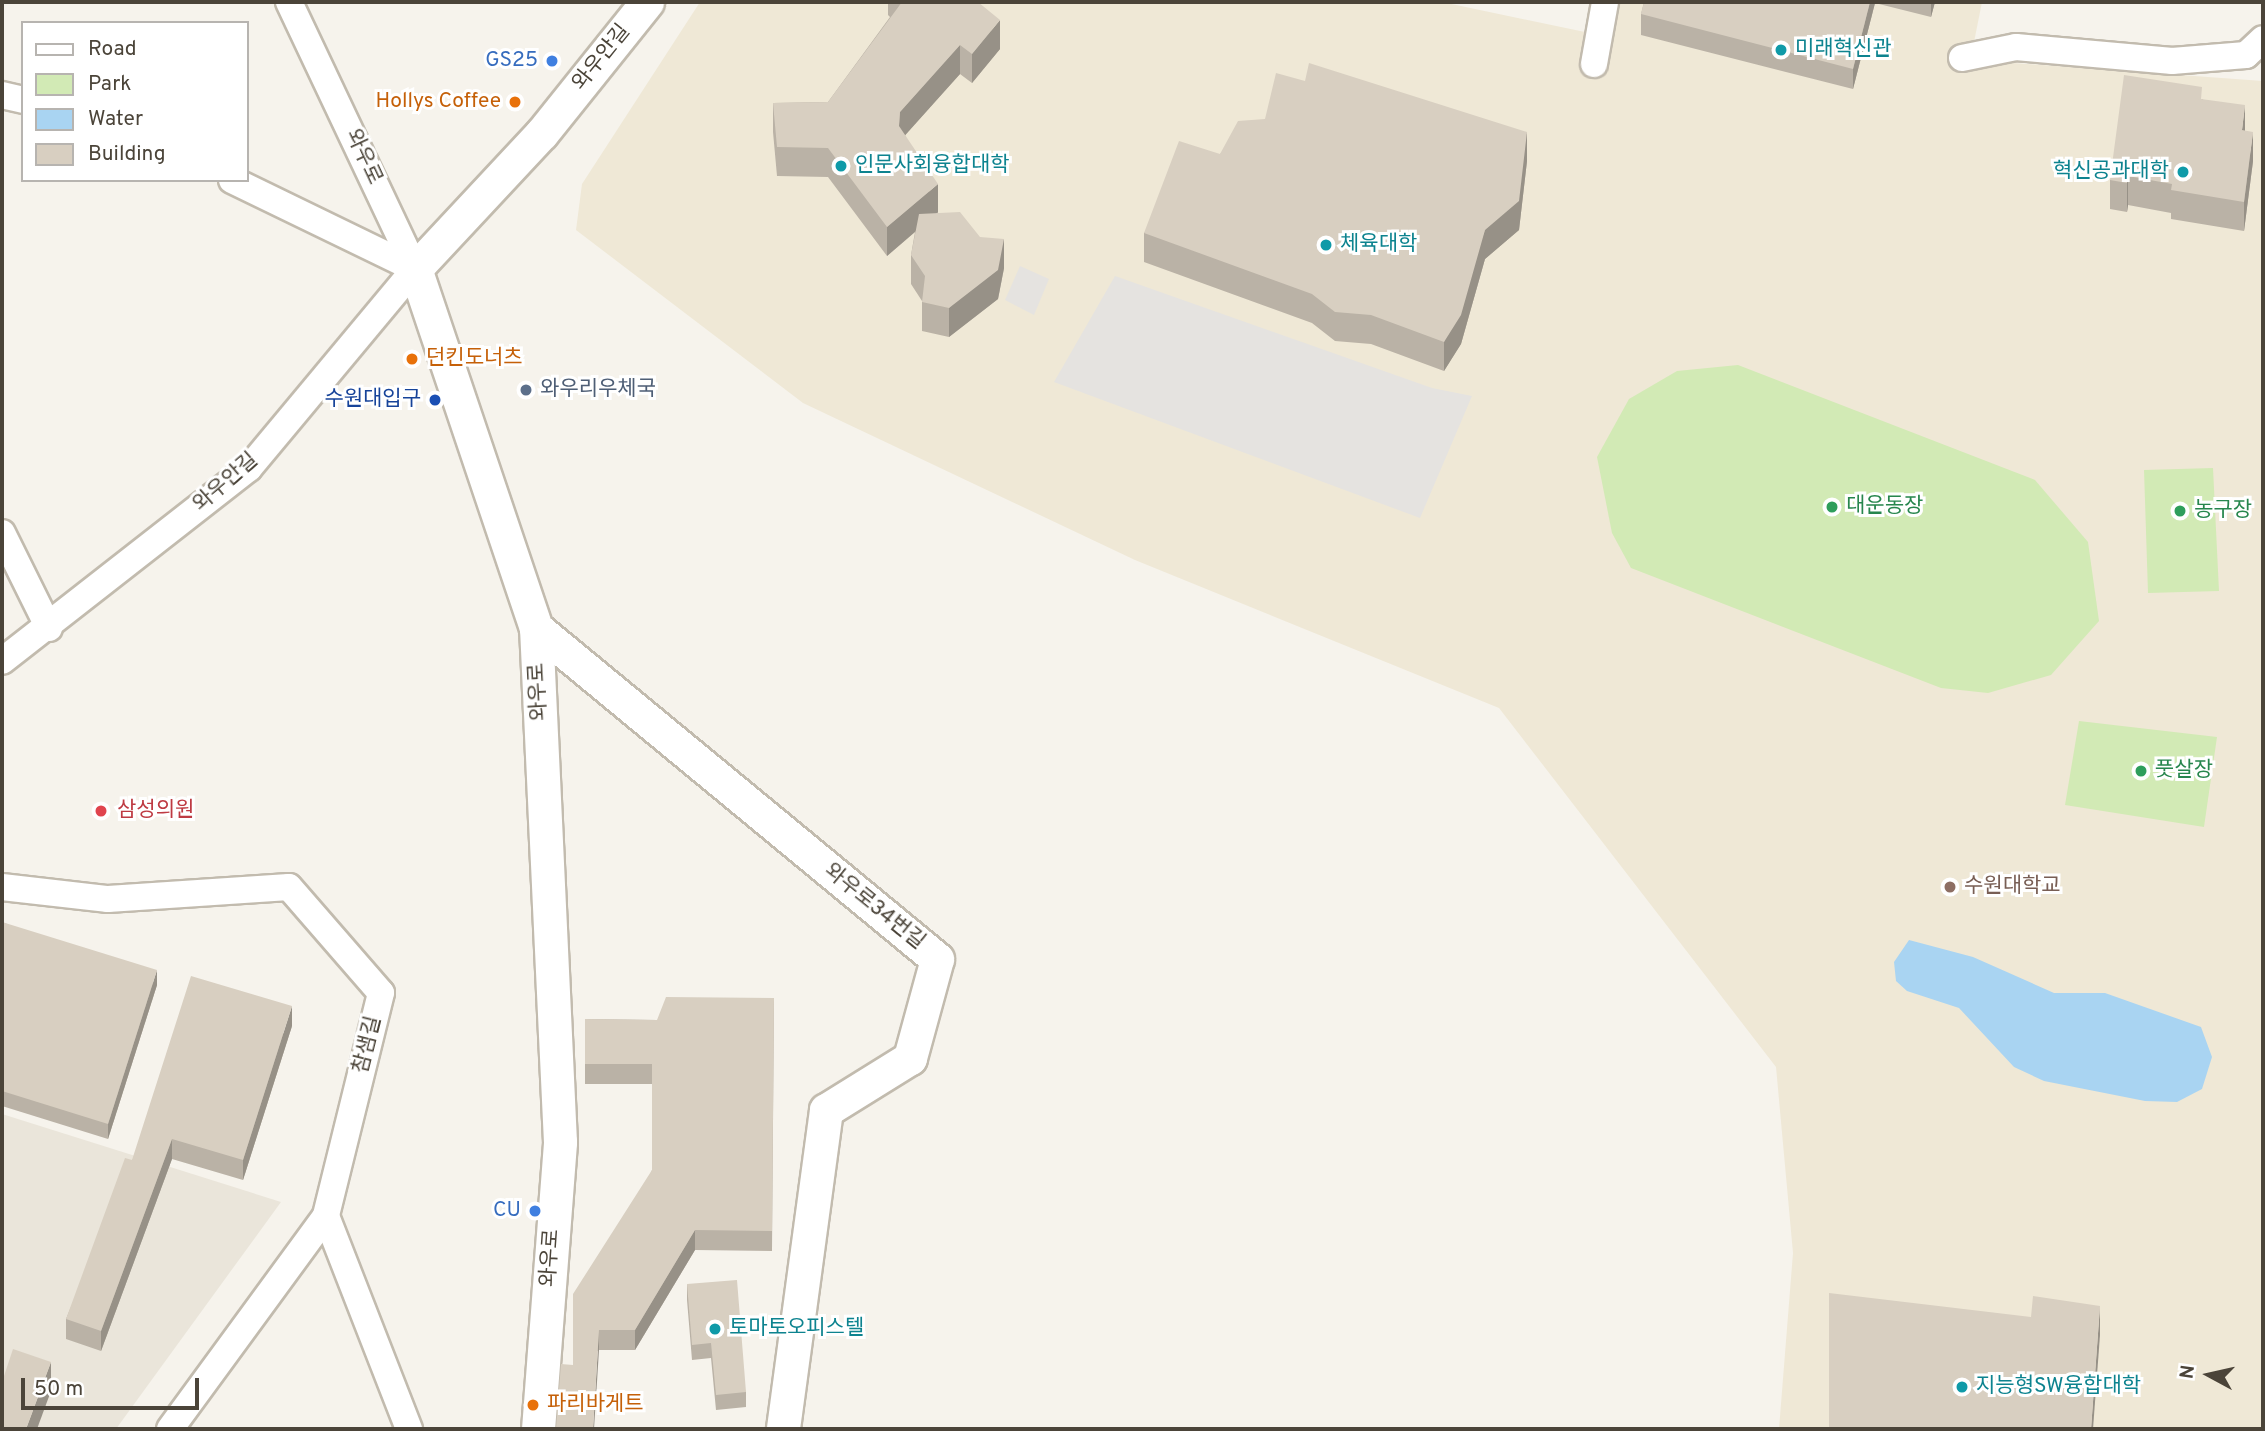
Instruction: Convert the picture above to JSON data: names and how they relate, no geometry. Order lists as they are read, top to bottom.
{
  "streets": {
    "street": [
      "와우안길",
      "와우로",
      "와우로34번길",
      "참샘길"
    ]
  },
  "crossings": [
    ["와우안길", "와우로"],
    ["와우로", "와우로34번길"]
  ],
  "places": [
    "미래혁신관",
    "GS25",
    "Hollys Coffee",
    "인문사회융합대학",
    "혁신공과대학",
    "체육대학",
    "던킨도너츠",
    "와우리우체국",
    "수원대입구",
    "대운동장",
    "농구장",
    "풋살장",
    "삼성의원",
    "수원대학교",
    "CU",
    "토마토오피스텔",
    "지능형SW융합대학",
    "파리바게트"
  ],
  "legend": [
    "Road",
    "Park",
    "Water",
    "Building"
  ],
  "scale_bar": "50 m",
  "north": "left"
}
